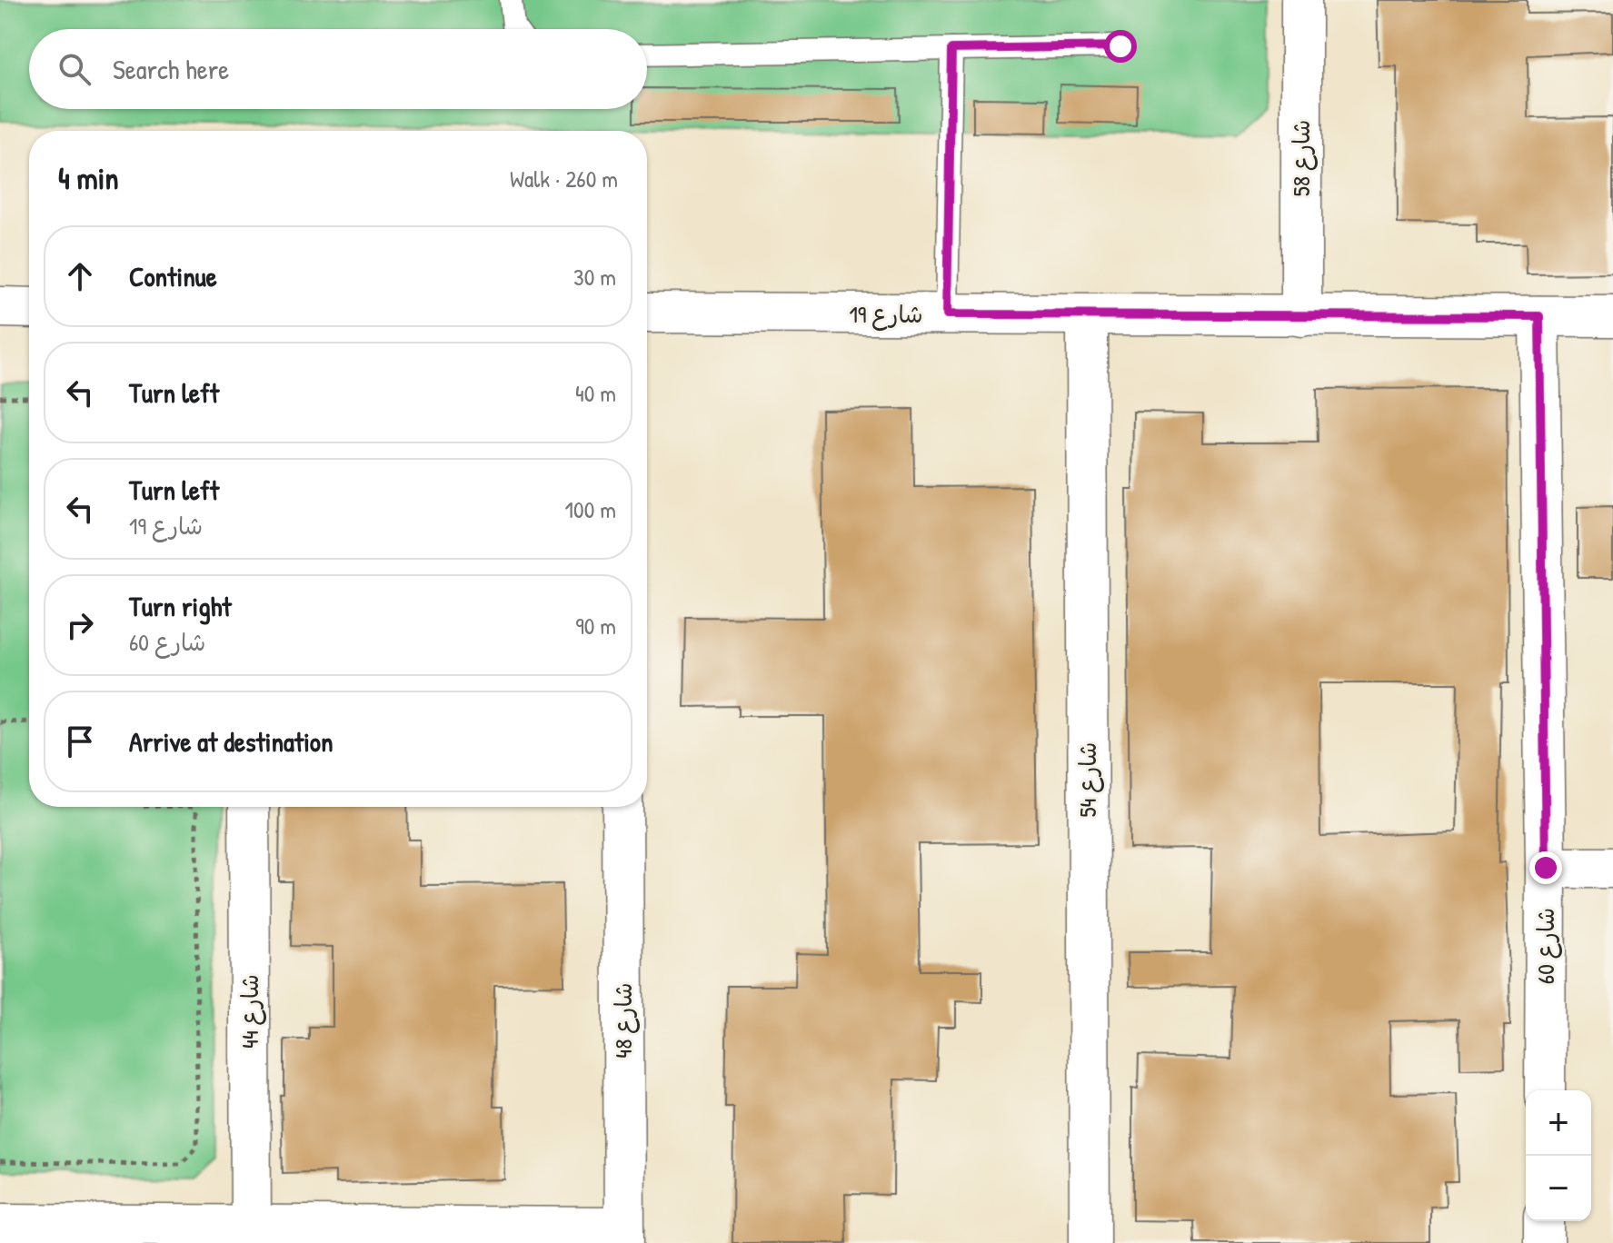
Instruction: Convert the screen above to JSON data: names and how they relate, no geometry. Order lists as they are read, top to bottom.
{
  "streets": {
    "street": [
      "شارع 58",
      "شارع 19",
      "شارع 54",
      "شارع 60",
      "شارع 44",
      "شارع 48"
    ]
  },
  "crossings": [
    ["شارع 58", "شارع 19"],
    ["شارع 19", "شارع 54"],
    ["شارع 19", "شارع 60"]
  ],
  "page": {
    "search": "Search here",
    "heading": ["4 min", "Walk · 260 m"],
    "list": [
      ["Continue", "30 m"],
      ["Turn left", "40 m"],
      ["Turn left", "شارع 19", "100 m"],
      ["Turn right", "شارع 60", "90 m"],
      "Arrive at destination"
    ],
    "map_buttons": ["+", "−"]
  }
}
